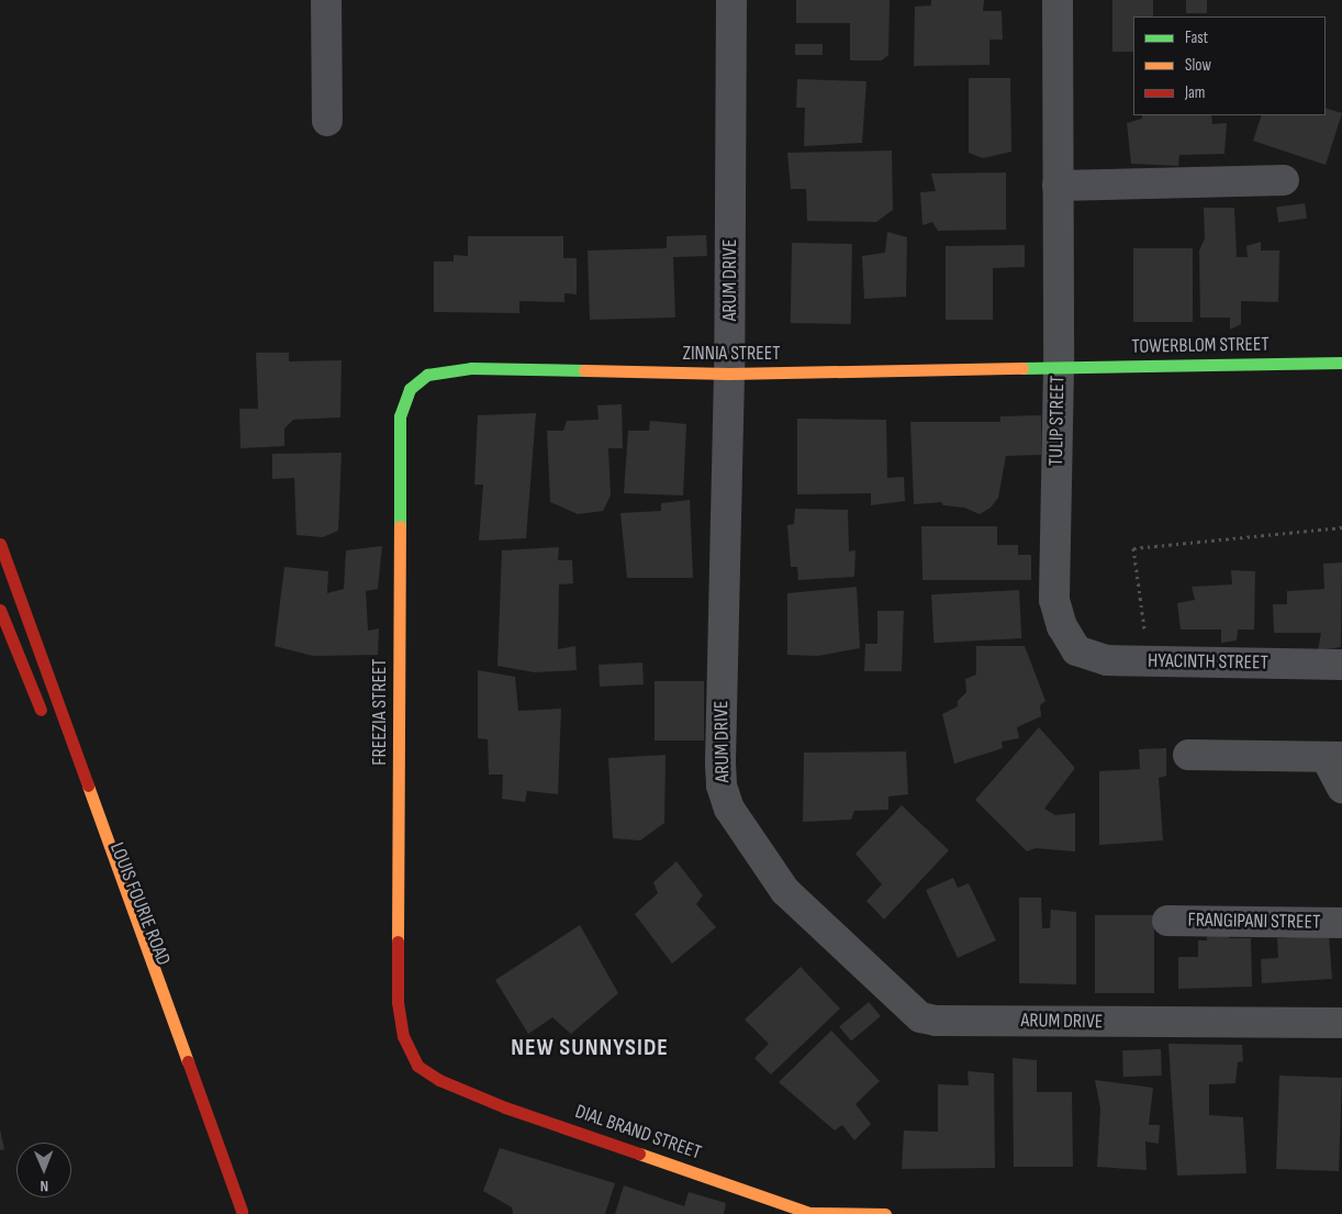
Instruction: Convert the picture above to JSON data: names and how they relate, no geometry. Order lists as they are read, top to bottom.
{
  "streets": {
    "street": [
      "ARUM DRIVE",
      "TOWERBLOM STREET",
      "ZINNIA STREET",
      "TULIP STREET",
      "HYACINTH STREET",
      "FREEZIA STREET",
      "LOUIS FOURIE ROAD",
      "FRANGIPANI STREET",
      "DIAL BRAND STREET"
    ]
  },
  "crossings": [
    ["ARUM DRIVE", "ZINNIA STREET"],
    ["TOWERBLOM STREET", "ZINNIA STREET"],
    ["TOWERBLOM STREET", "TULIP STREET"],
    ["ZINNIA STREET", "TULIP STREET"],
    ["ZINNIA STREET", "FREEZIA STREET"],
    ["TULIP STREET", "HYACINTH STREET"],
    ["FREEZIA STREET", "DIAL BRAND STREET"]
  ],
  "districts": ["NEW SUNNYSIDE"],
  "legend": ["Fast", "Slow", "Jam"],
  "north": "bottom"
}
